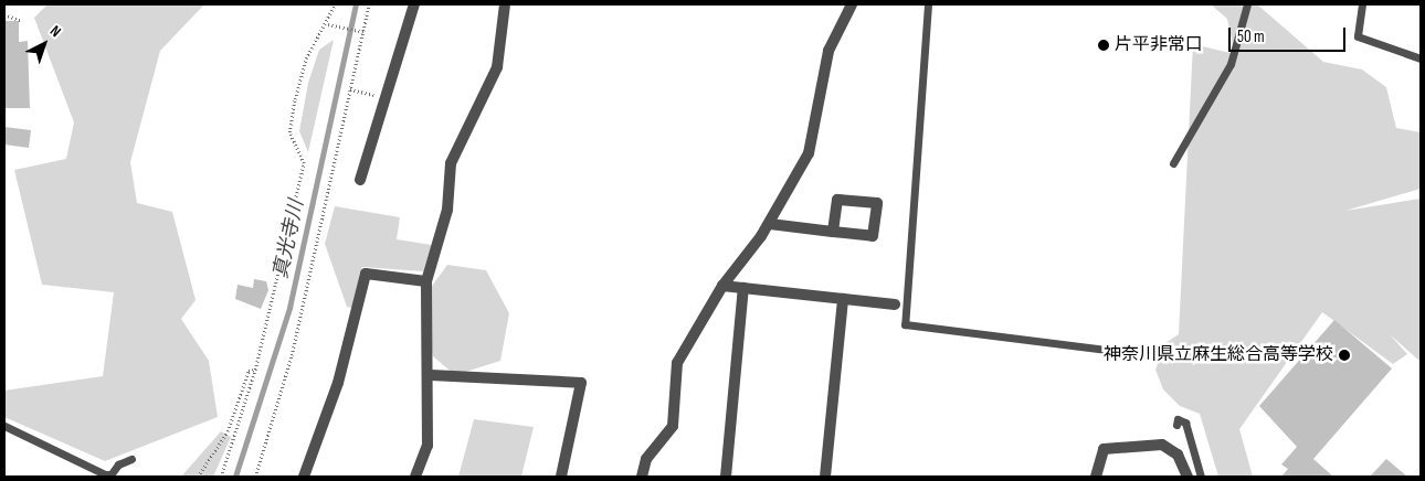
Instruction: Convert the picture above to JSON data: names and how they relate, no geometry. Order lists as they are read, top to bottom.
{
  "water": ["真光寺川"],
  "places": ["片平非常口", "神奈川県立麻生総合高等学校"],
  "scale_bar": "50 m",
  "north": "top right"
}
